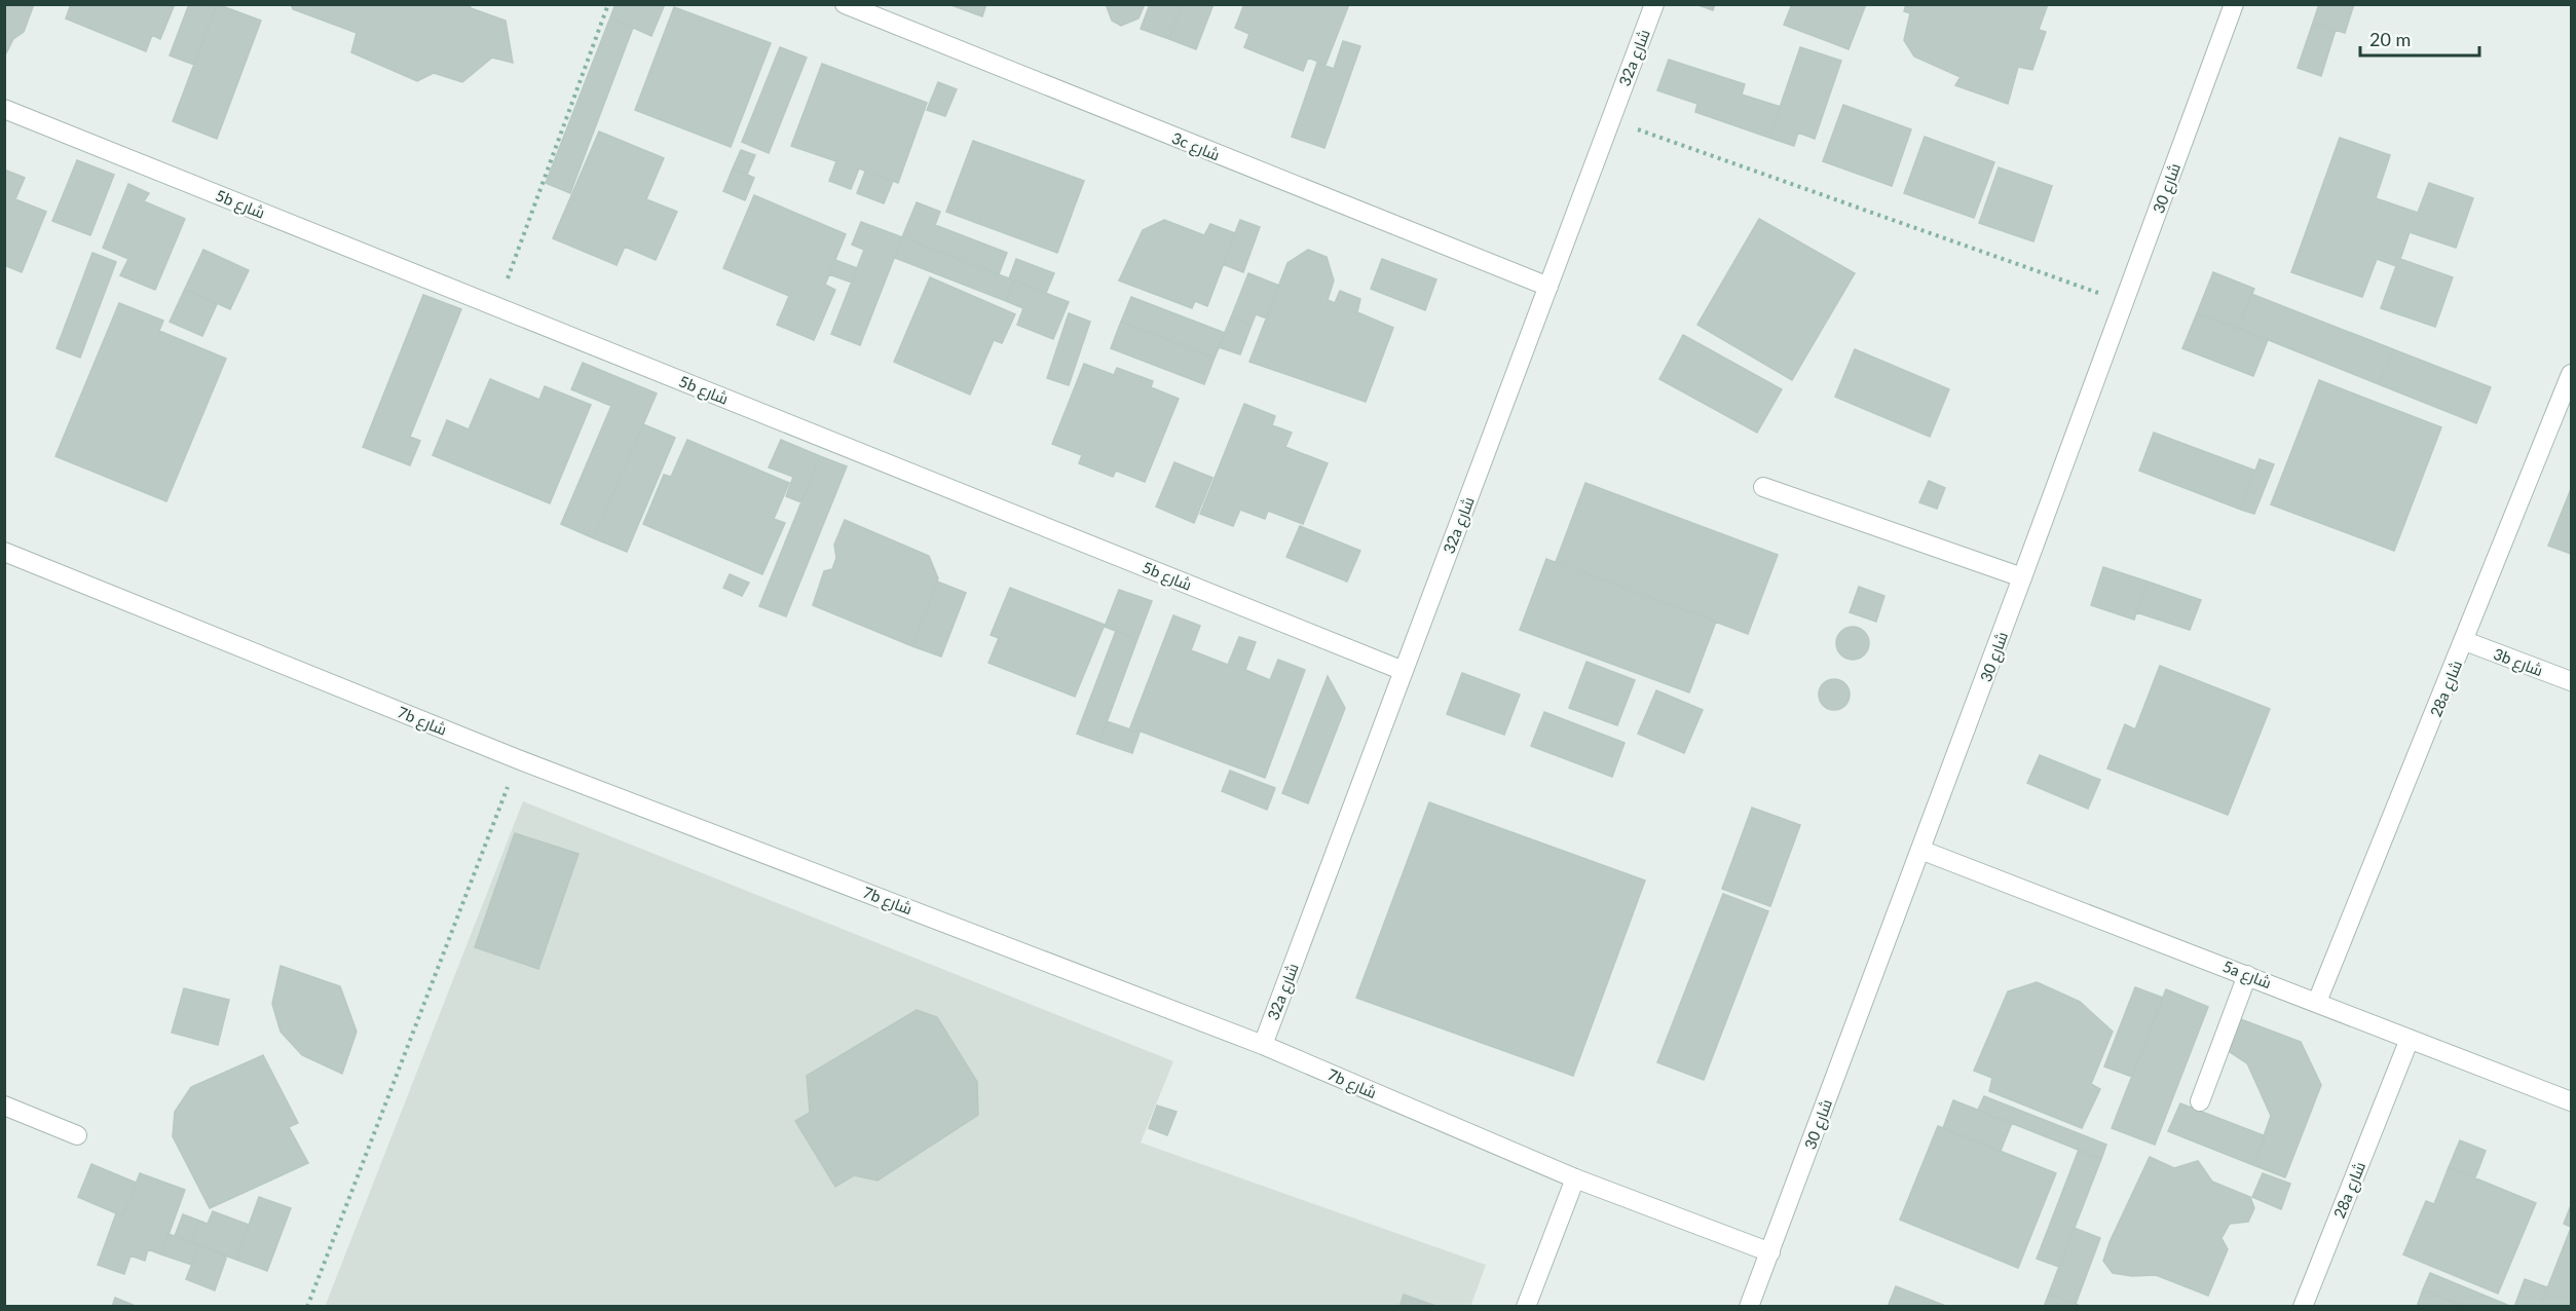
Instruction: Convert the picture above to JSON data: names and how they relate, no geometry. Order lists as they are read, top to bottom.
{
  "streets": {
    "street": [
      "32a شارع",
      "3c شارع",
      "شارع 30",
      "5b شارع",
      "3b شارع",
      "28a شارع",
      "7b شارع",
      "5a شارع"
    ]
  },
  "crossings": [
    ["32a شارع", "3c شارع"],
    ["32a شارع", "5b شارع"],
    ["32a شارع", "7b شارع"],
    ["شارع 30", "7b شارع"],
    ["شارع 30", "5a شارع"],
    ["3b شارع", "28a شارع"],
    ["28a شارع", "5a شارع"]
  ],
  "scale_bar": "20 m"
}
